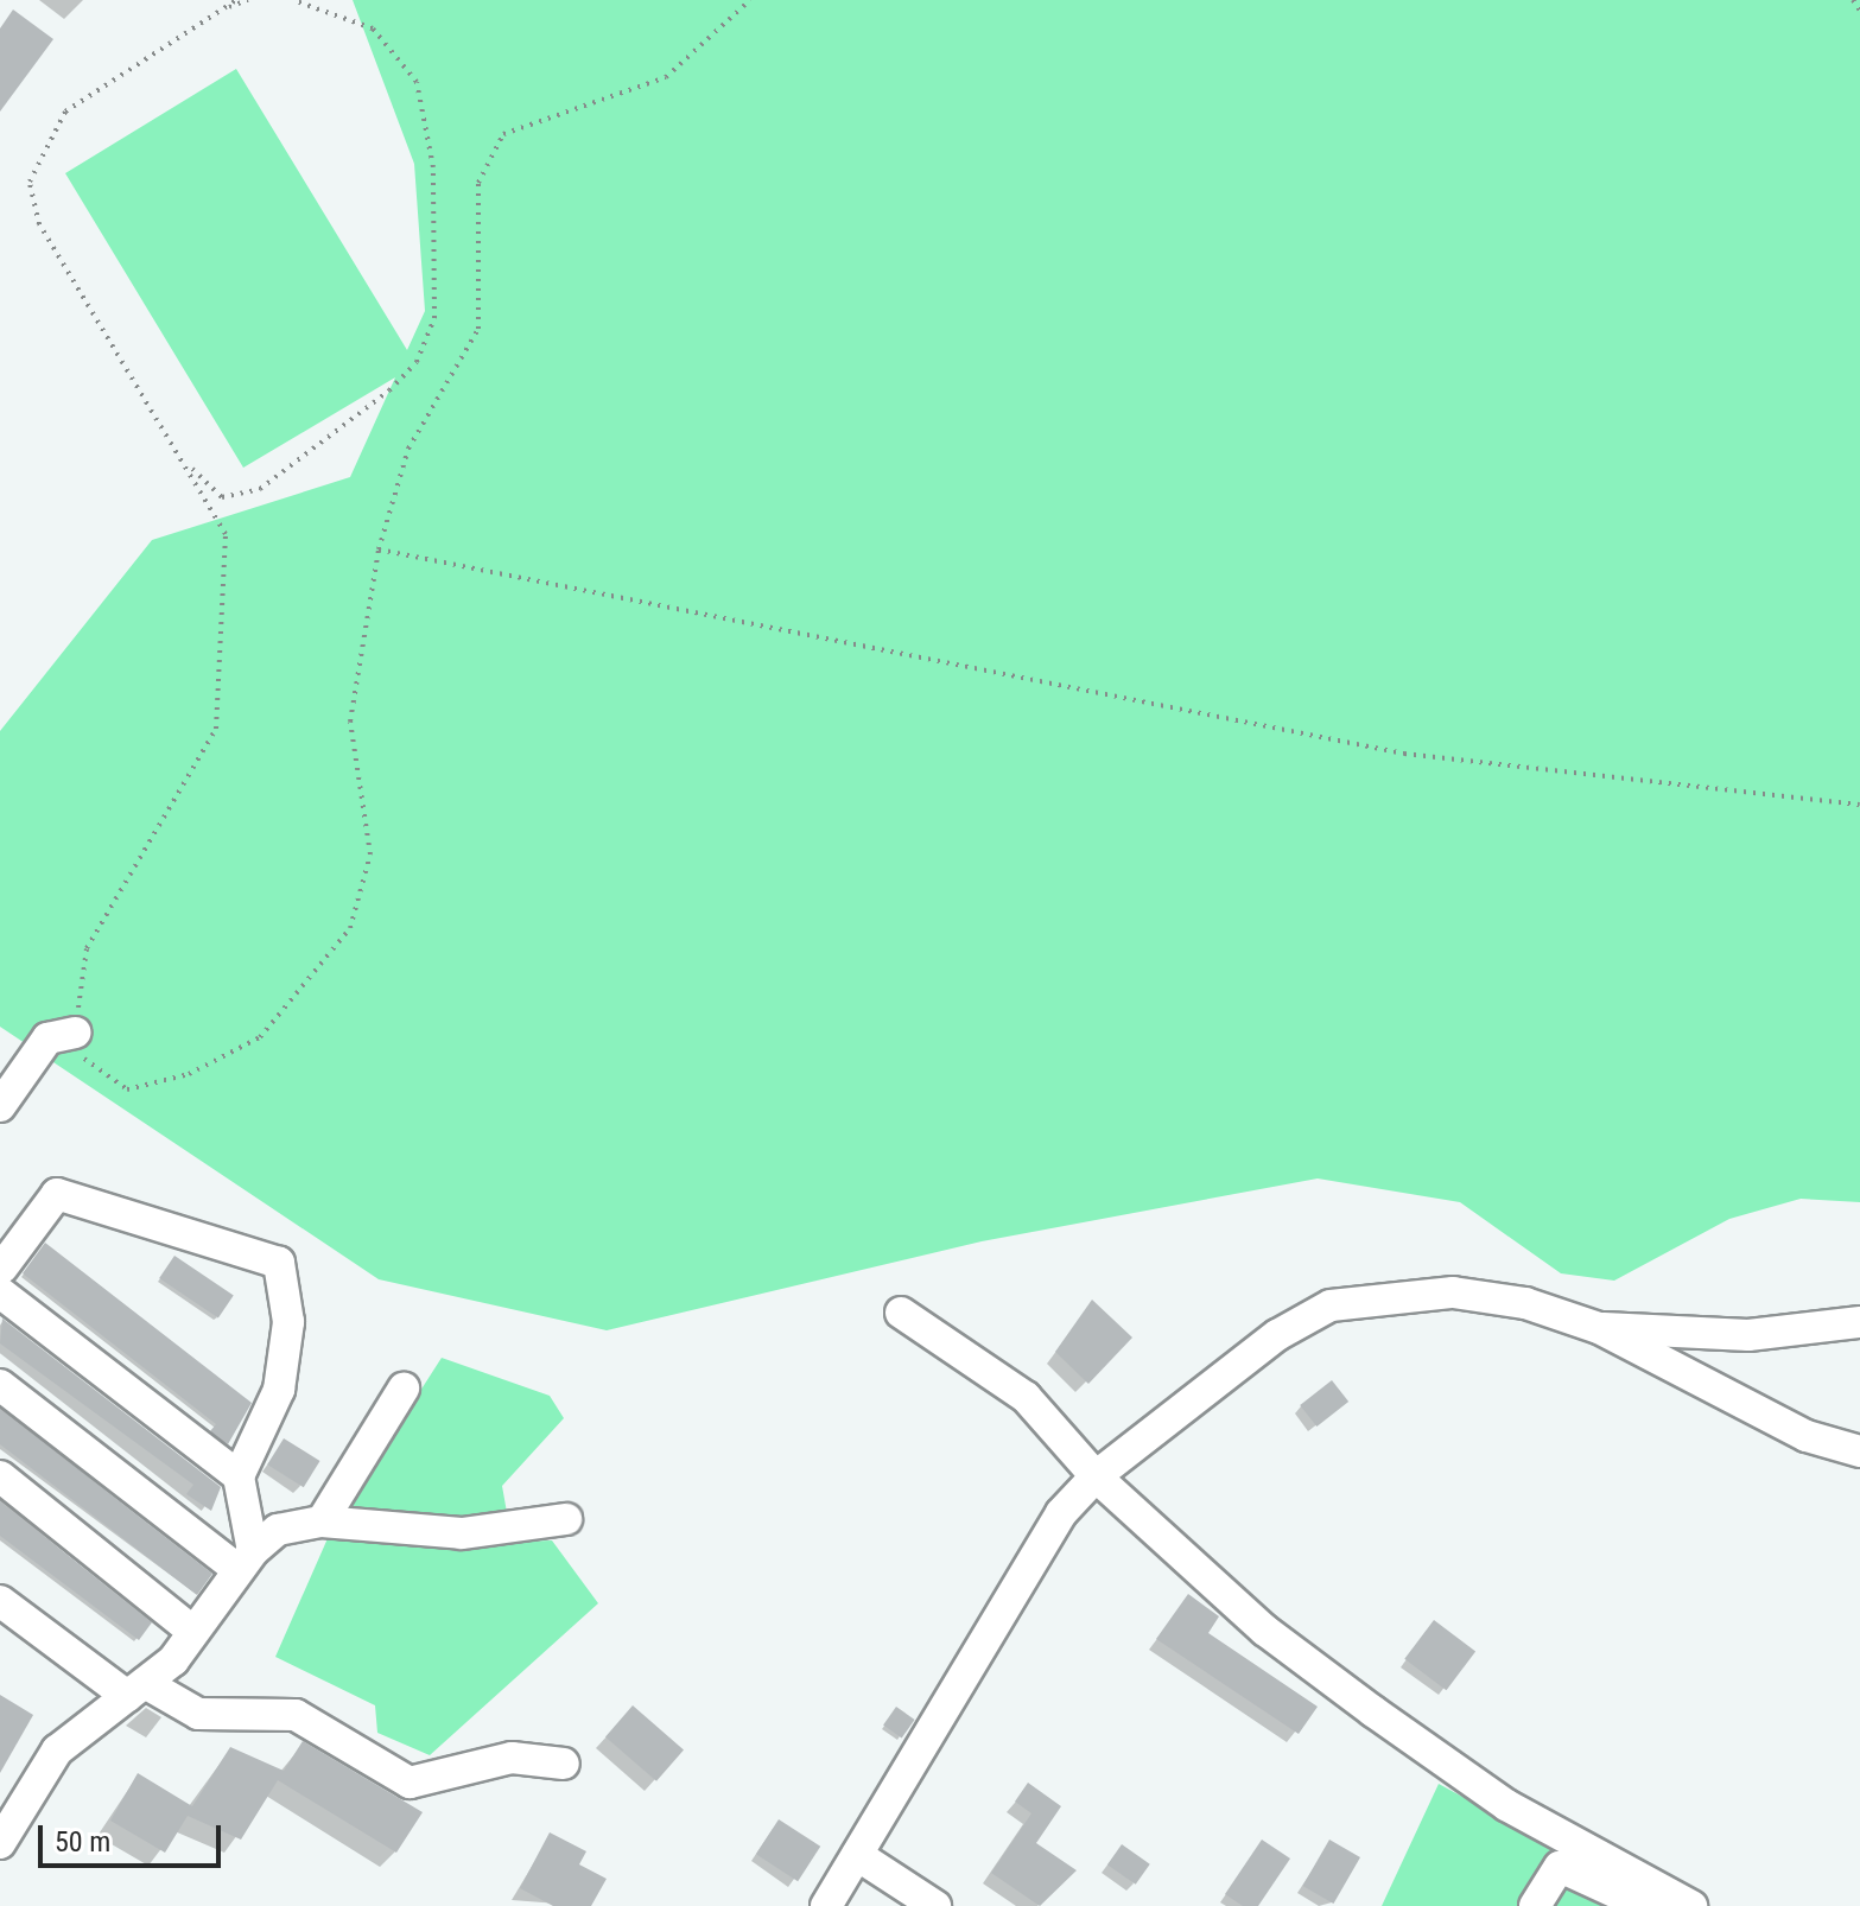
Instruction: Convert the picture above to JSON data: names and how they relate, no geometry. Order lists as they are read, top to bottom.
{
  "scale_bar": "50 m"
}
